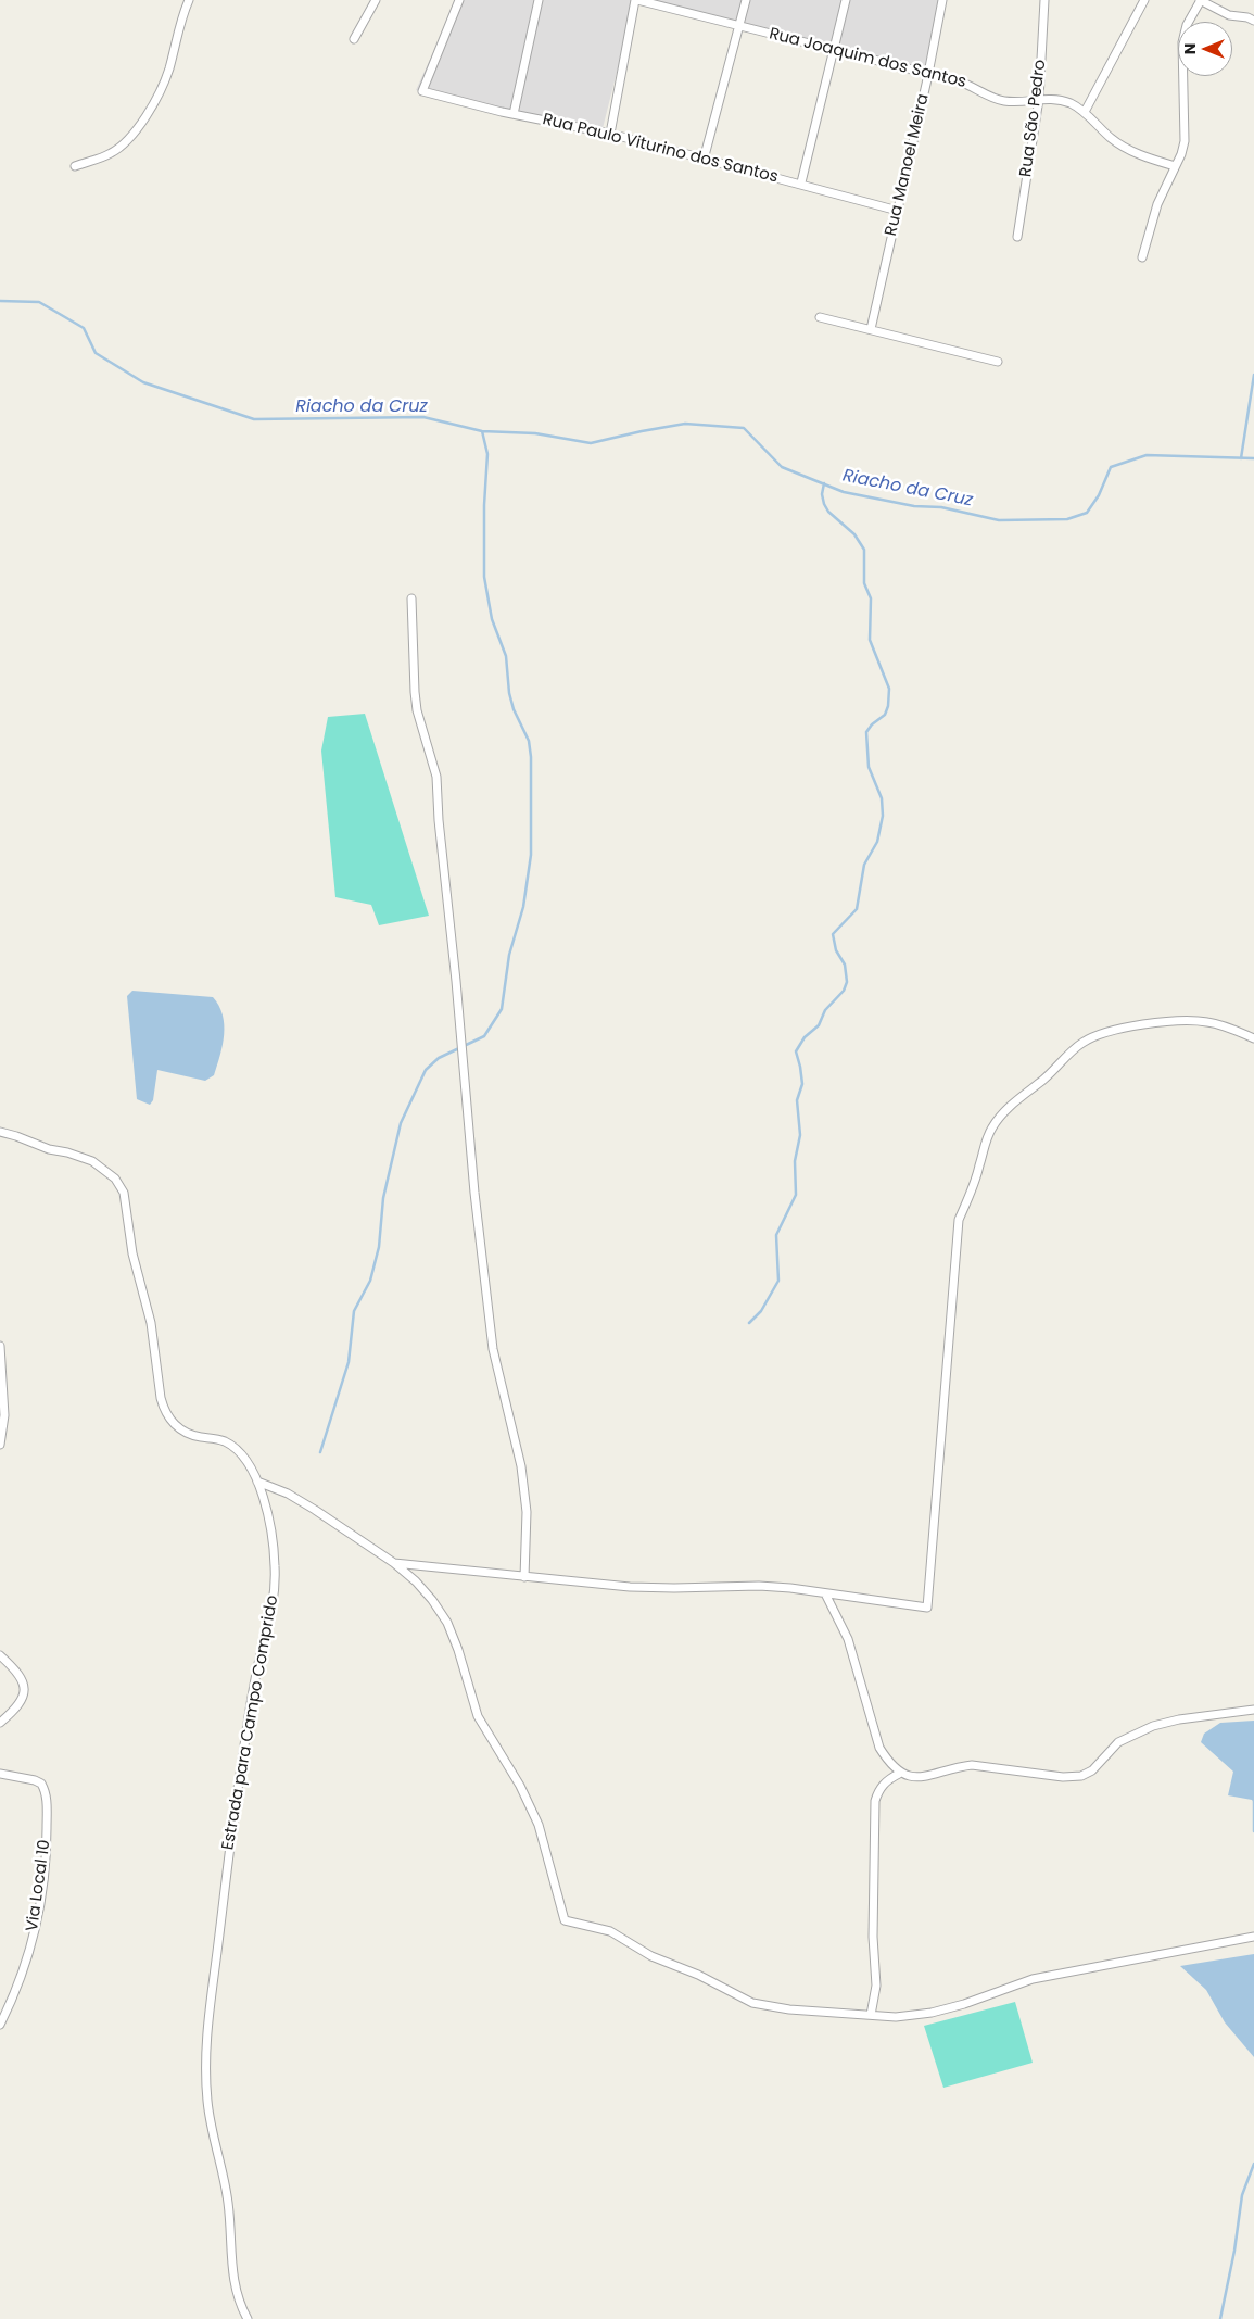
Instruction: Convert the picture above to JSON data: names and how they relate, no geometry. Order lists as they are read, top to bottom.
{
  "streets": {
    "street": [
      "Rua Joaquim dos Santos",
      "Rua São Pedro",
      "Rua Paulo Viturino dos Santos",
      "Rua Manoel Meira",
      "Estrada para Campo Comprido",
      "Via Local 10"
    ]
  },
  "crossings": [
    ["Rua Joaquim dos Santos", "Rua São Pedro"],
    ["Rua Joaquim dos Santos", "Rua Manoel Meira"],
    ["Rua Paulo Viturino dos Santos", "Rua Manoel Meira"]
  ],
  "water": ["Riacho da Cruz"],
  "north": "left"
}
